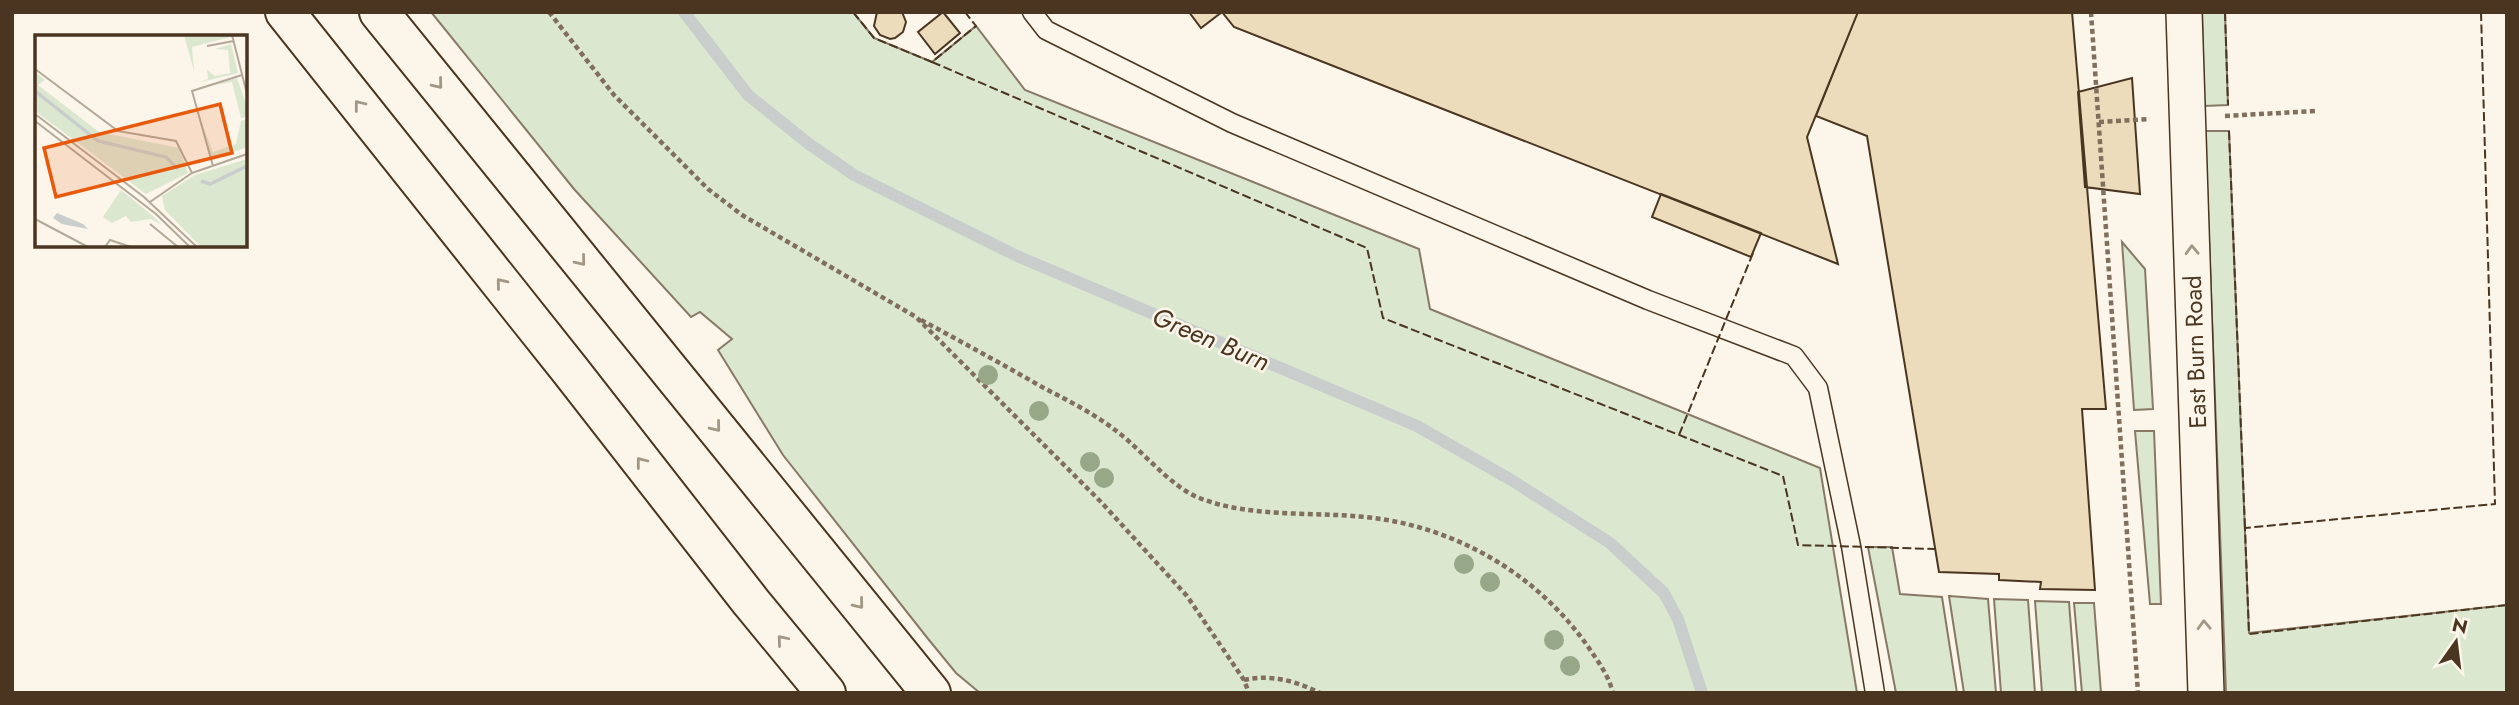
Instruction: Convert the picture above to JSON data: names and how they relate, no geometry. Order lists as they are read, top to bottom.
{
  "streets": {
    "street": ["East Burn Road"]
  },
  "one_way": ["East Burn Road"],
  "water": ["Green Burn"],
  "north": "top"
}
